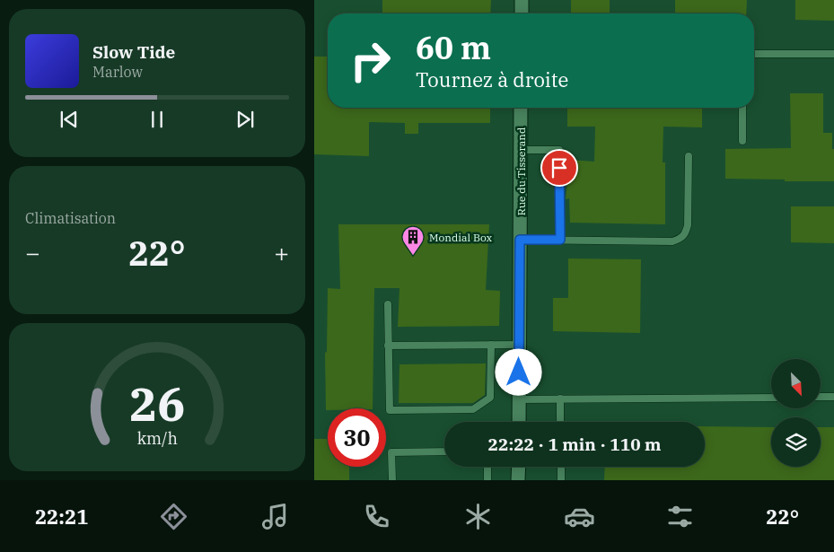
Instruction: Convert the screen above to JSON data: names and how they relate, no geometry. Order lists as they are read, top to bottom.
{
  "streets": {
    "street": ["Rue du Tisserand"]
  },
  "places": {
    "building": ["Mondial Box"]
  },
  "north": "bottom right",
  "page": {
    "turn": ["60 m", "Tournez à droite"],
    "song": ["Slow Tide", "Marlow"],
    "tile": "Climatisation",
    "heat": ["−", "22°", "+"],
    "limit": "30",
    "trip": "22:22 · 1 min · 110 m",
    "tabs": ["22:21", "22°"],
    "gauge": ["26", "km/h"]
  }
}
